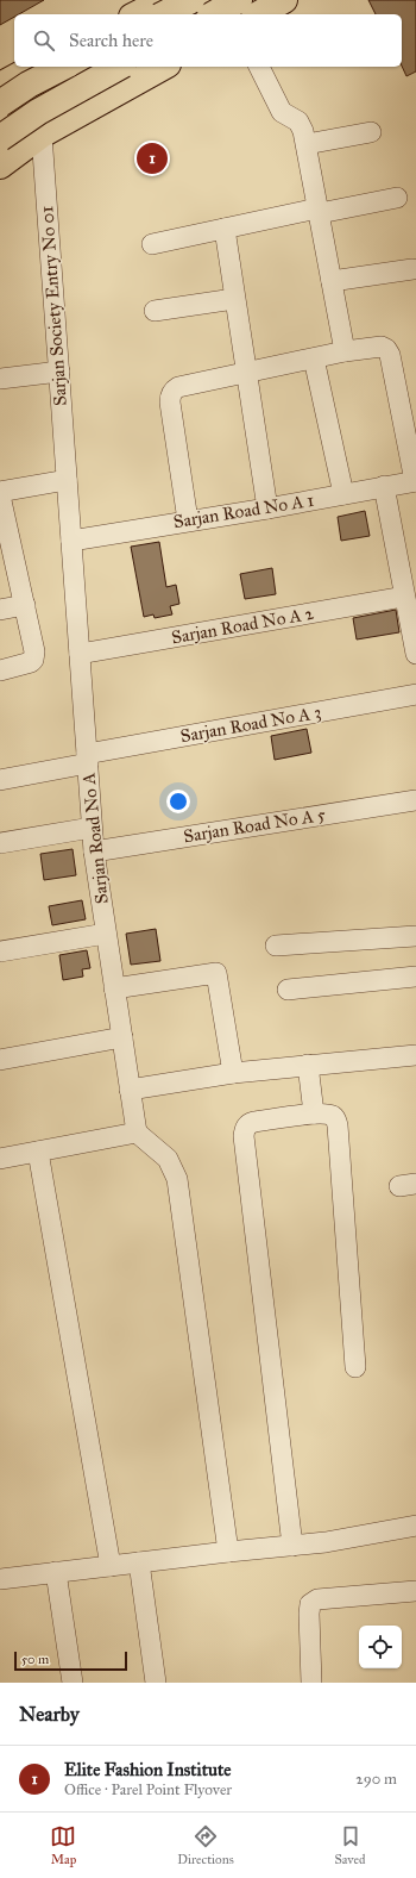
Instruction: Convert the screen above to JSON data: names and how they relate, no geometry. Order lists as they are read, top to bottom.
{
  "streets": {
    "street": [
      "Sarjan Society Entry No 01",
      "Sarjan Road No A 1",
      "Sarjan Road No A 2",
      "Sarjan Road No A 3",
      "Sarjan Road No A 5",
      "Sarjan Road No A"
    ]
  },
  "crossings": [
    ["Sarjan Society Entry No 01", "Sarjan Road No A 1"],
    ["Sarjan Society Entry No 01", "Sarjan Road No A"],
    ["Sarjan Road No A 1", "Sarjan Road No A"],
    ["Sarjan Road No A 2", "Sarjan Road No A"],
    ["Sarjan Road No A 3", "Sarjan Road No A"],
    ["Sarjan Road No A 5", "Sarjan Road No A"]
  ],
  "scale_bar": "50 m",
  "page": {
    "search": "Search here",
    "pins": "1",
    "scale": "50 m",
    "heading": "Nearby",
    "list": [
      {
        "mark": "1",
        "name": "Elite Fashion Institute",
        "note": "Office · Parel Point Flyover",
        "value": "290 m"
      }
    ],
    "nav": ["Map", "Directions", "Saved"]
  }
}
